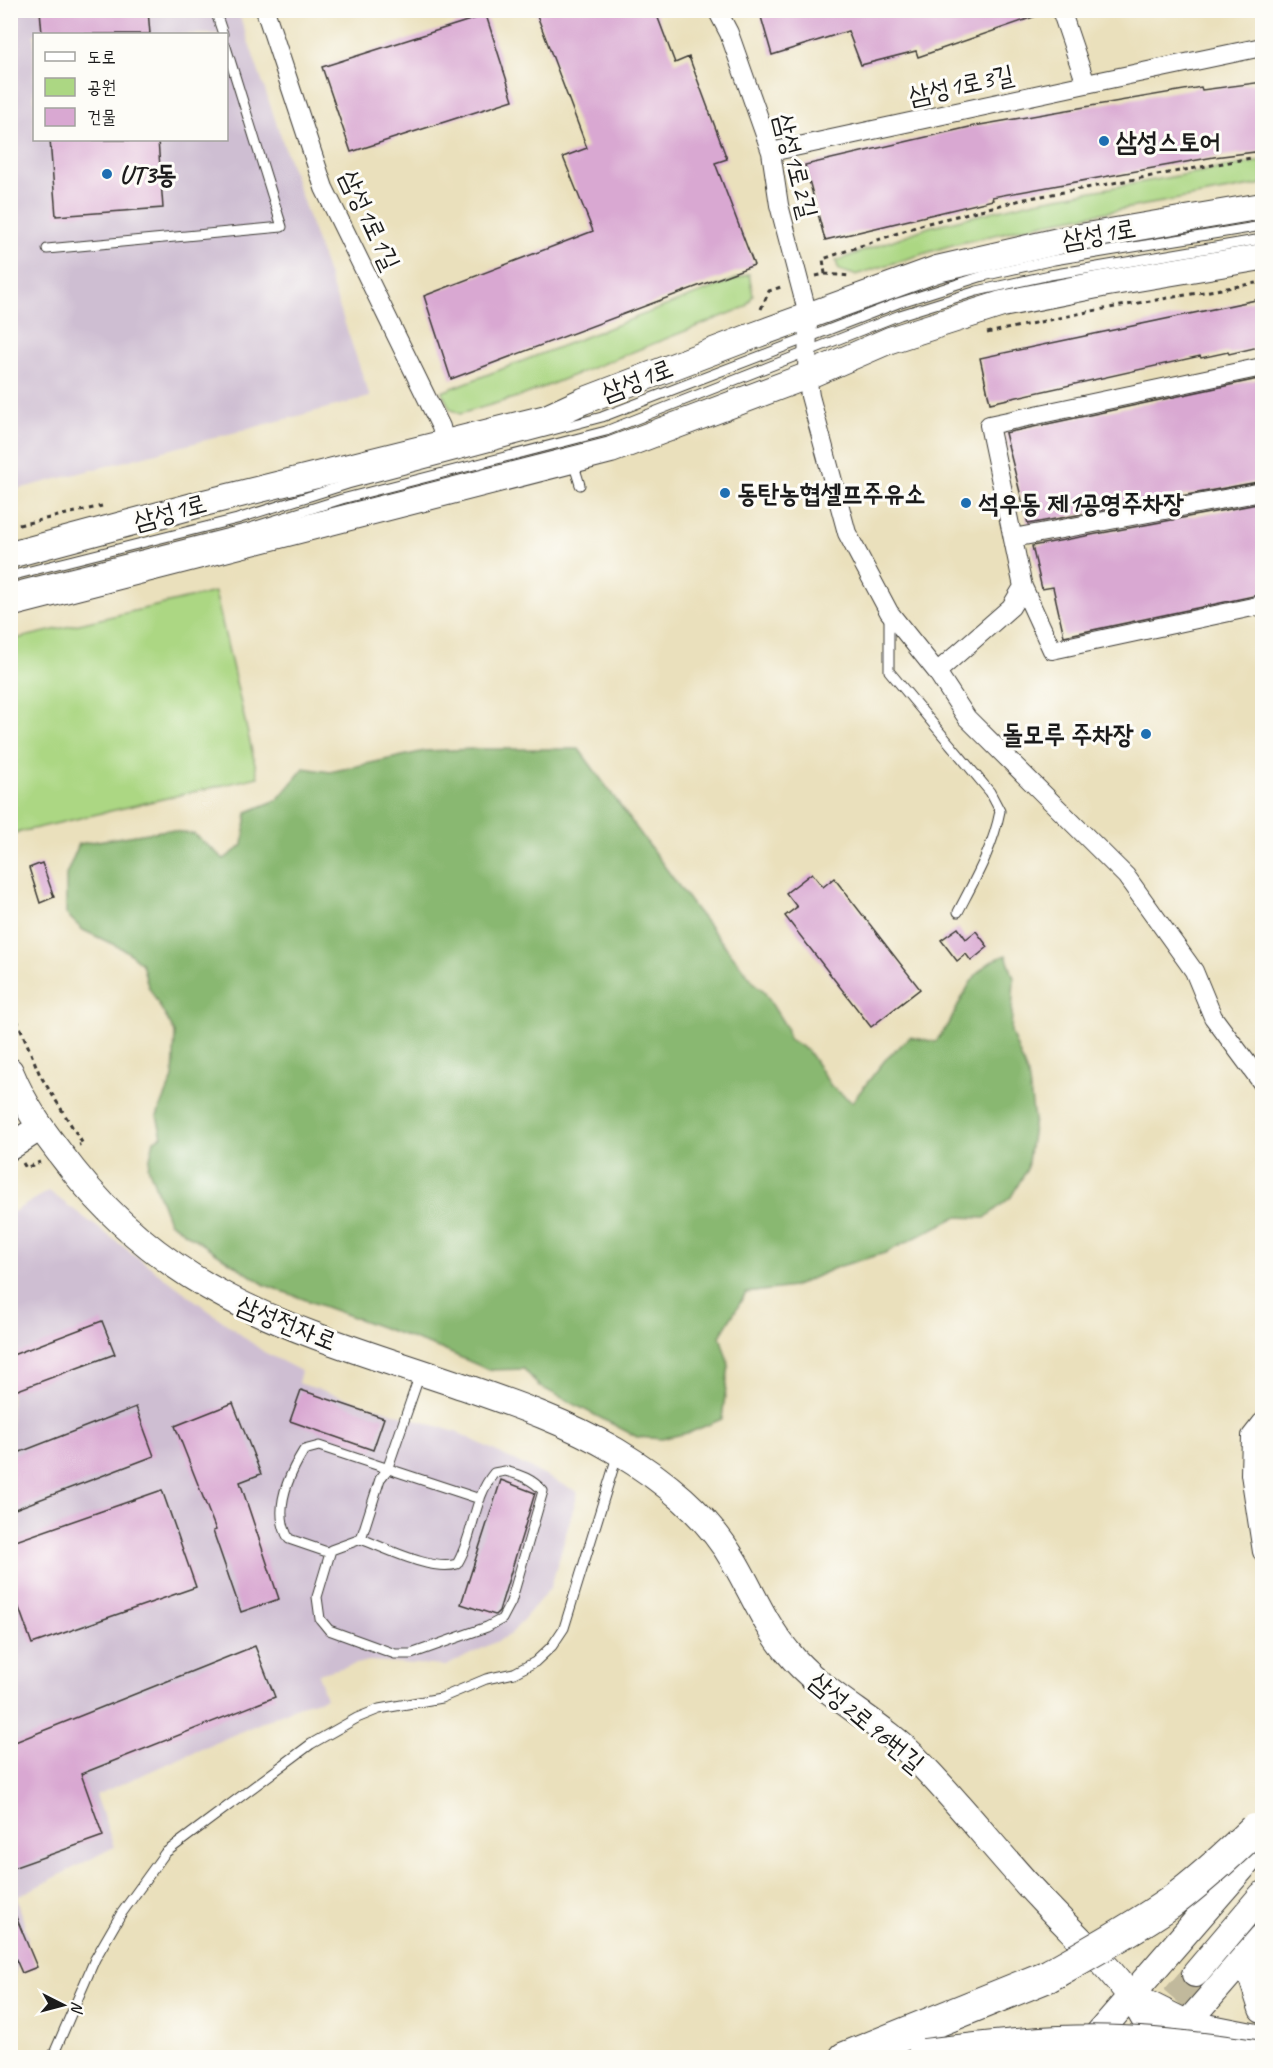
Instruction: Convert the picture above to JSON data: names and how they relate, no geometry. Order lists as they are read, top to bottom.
{
  "streets": {
    "street": [
      "삼성1로3길",
      "삼성1로2길",
      "삼성1로1길",
      "삼성1로",
      "삼성전자로",
      "삼성2로96번길"
    ]
  },
  "crossings": [
    ["삼성1로3길", "삼성1로2길"],
    ["삼성1로2길", "삼성1로"],
    ["삼성1로1길", "삼성1로"],
    ["삼성전자로", "삼성2로96번길"]
  ],
  "places": [
    "삼성스토어",
    "UT3동",
    "동탄농협셀프주유소",
    "석우동 제1공영주차장",
    "돌모루 주차장"
  ],
  "legend": ["도로", "공원", "건물"],
  "north": "right"
}
